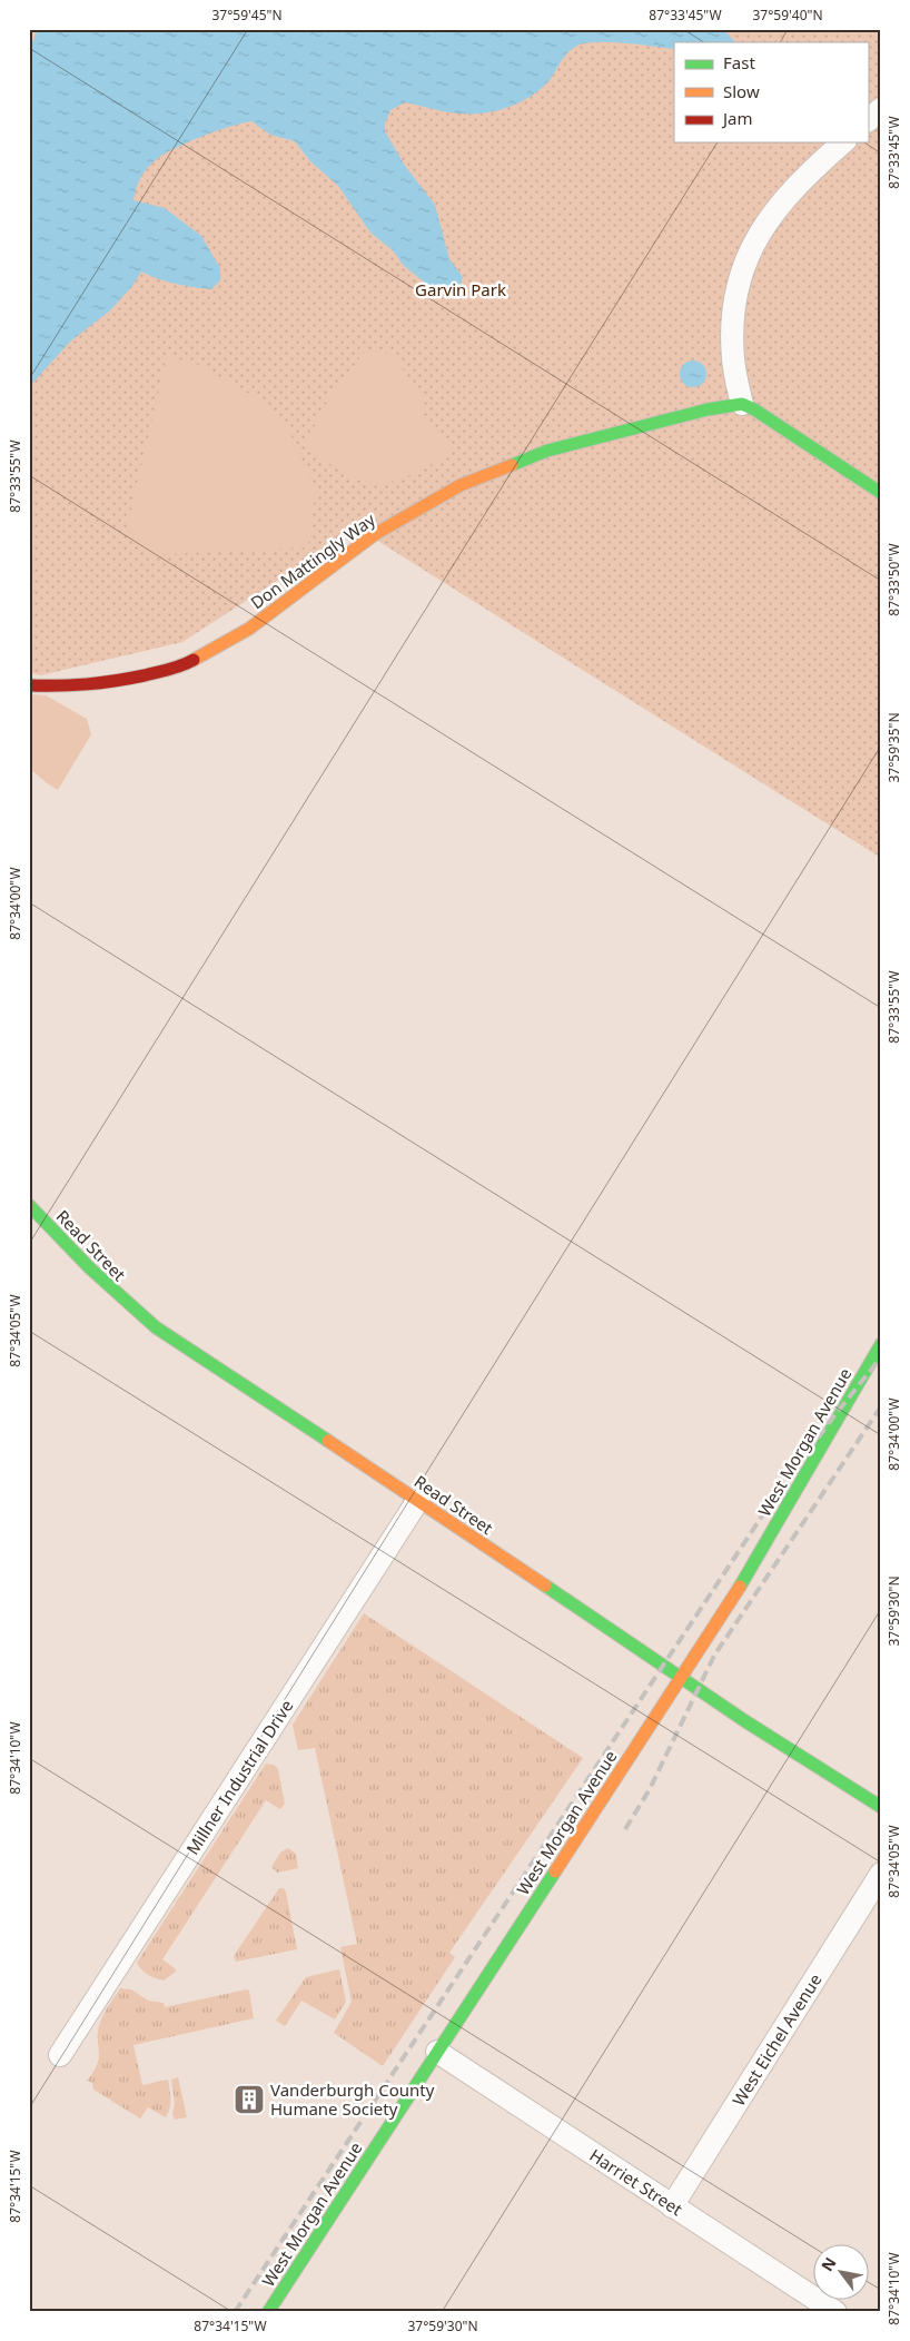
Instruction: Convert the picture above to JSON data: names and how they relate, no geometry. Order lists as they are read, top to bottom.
{
  "streets": {
    "street": [
      "Don Mattingly Way",
      "Read Street",
      "West Morgan Avenue",
      "Millner Industrial Drive",
      "West Eichel Avenue",
      "Harriet Street"
    ]
  },
  "crossings": [
    ["Read Street", "West Morgan Avenue"],
    ["Read Street", "Millner Industrial Drive"],
    ["West Morgan Avenue", "Harriet Street"],
    ["West Eichel Avenue", "Harriet Street"]
  ],
  "parks": ["Garvin Park"],
  "places": {
    "building": ["Vanderburgh County Humane Society"]
  },
  "legend": ["Fast", "Slow", "Jam"],
  "north": "top left",
  "coordinates": [
    "37°59'45\"N",
    "87°33'45\"W",
    "37°59'40\"N",
    "87°33'55\"W",
    "87°33'50\"W",
    "37°59'35\"N",
    "87°34'00\"W",
    "87°34'05\"W",
    "37°59'30\"N",
    "87°34'10\"W",
    "87°34'15\"W"
  ]
}
